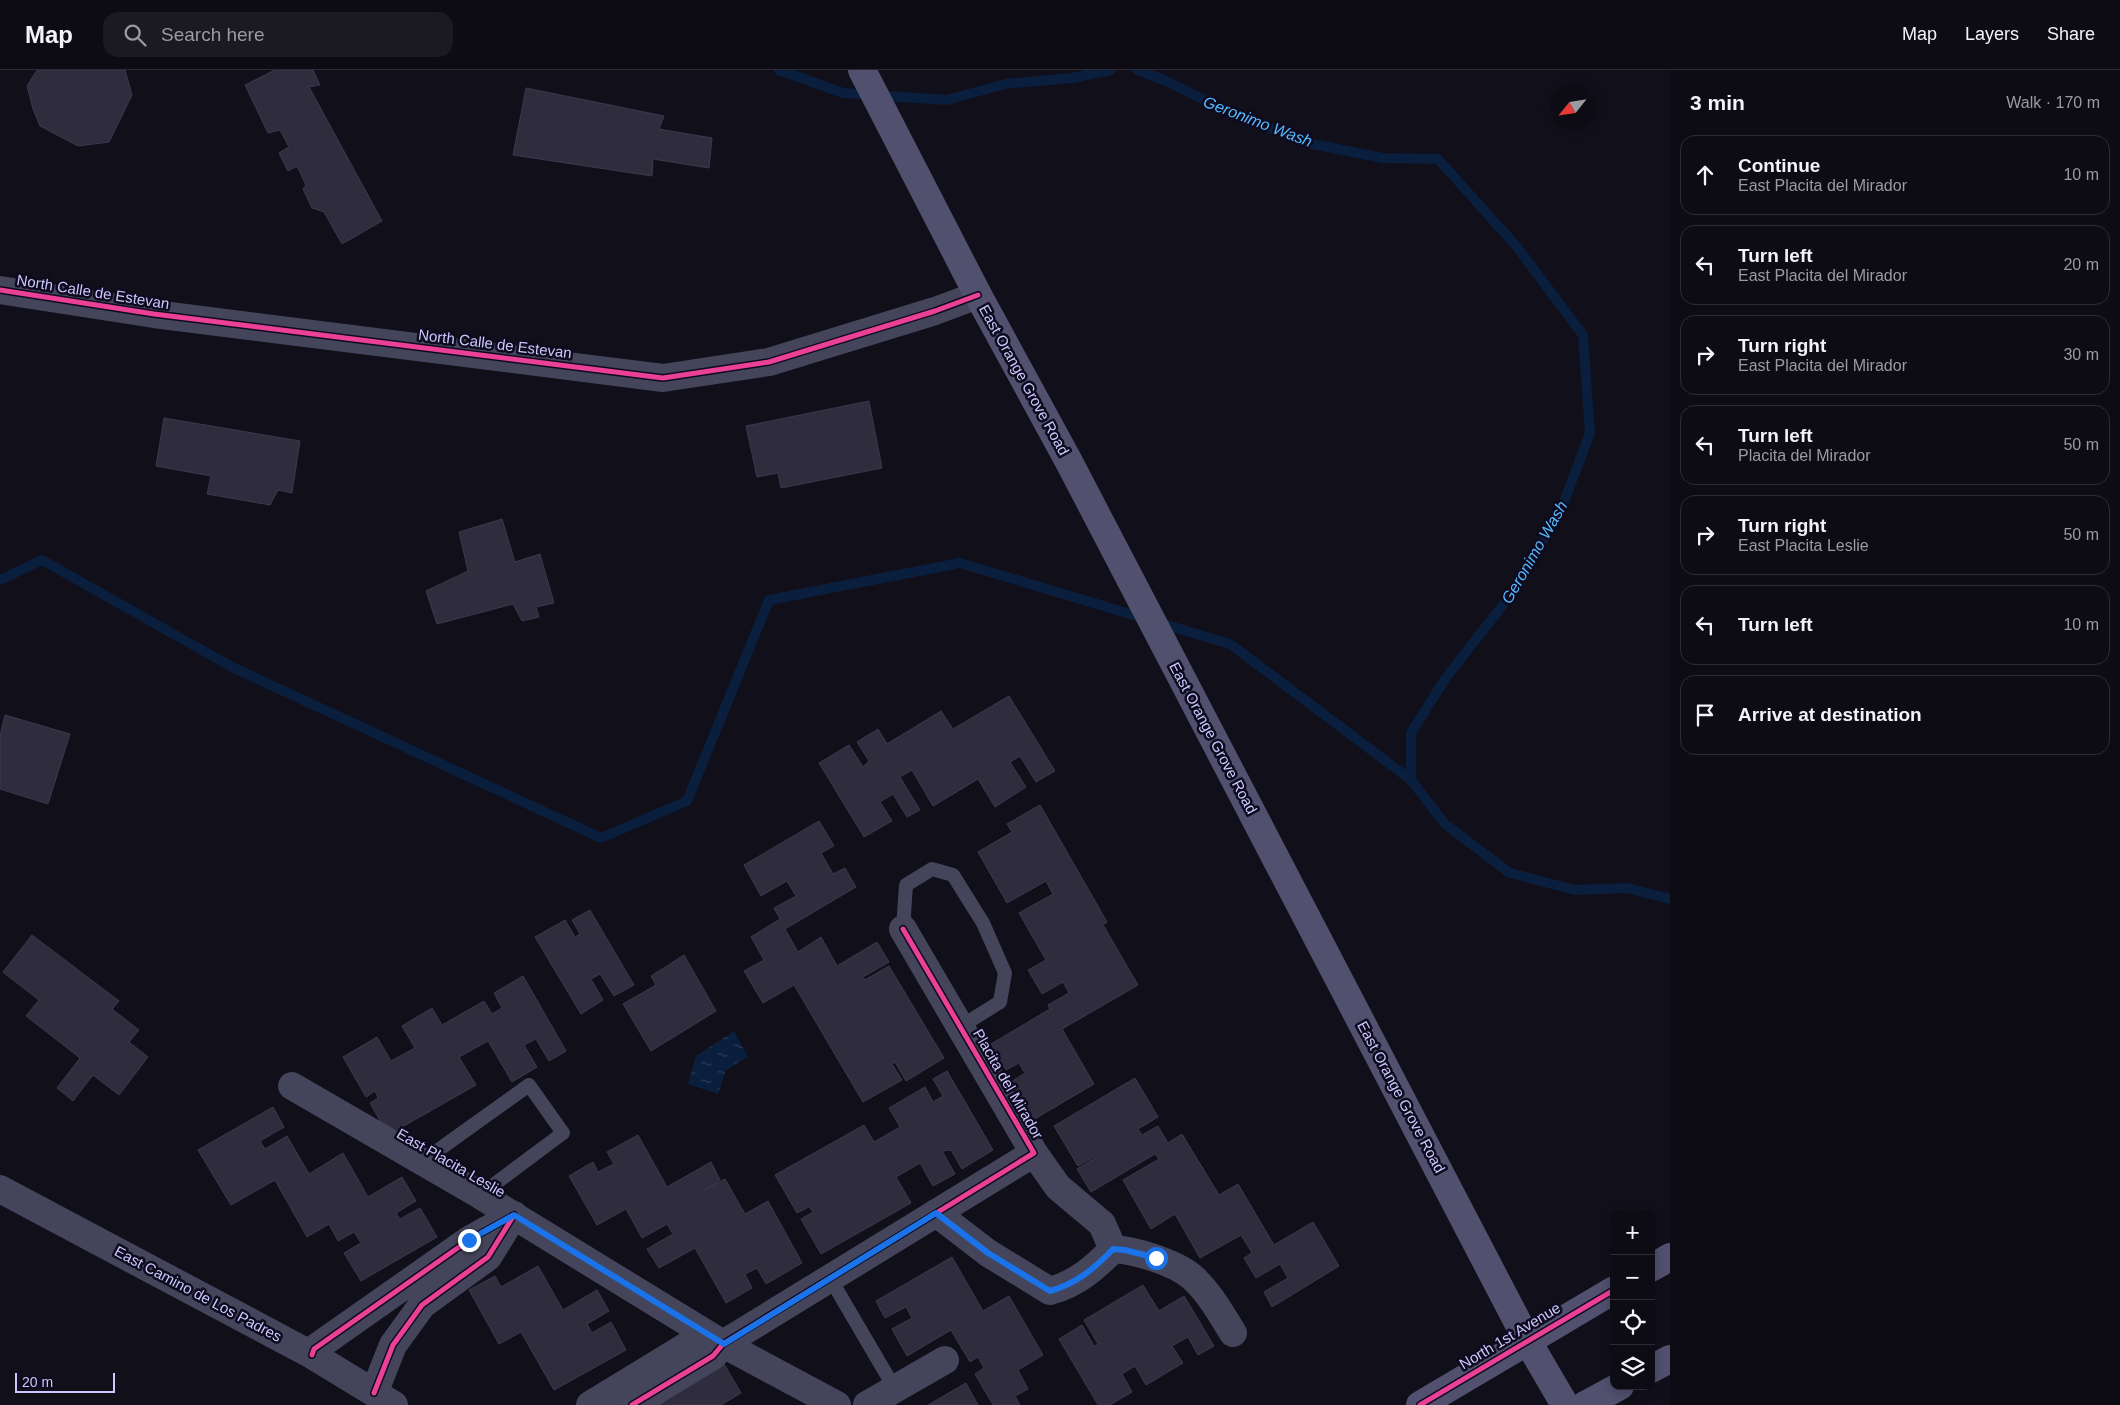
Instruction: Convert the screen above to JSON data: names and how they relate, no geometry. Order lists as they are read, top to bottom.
{
  "streets": {
    "main road": ["East Orange Grove Road", "North 1st Avenue"],
    "street": [
      "North Calle de Estevan",
      "Placita del Mirador",
      "East Placita Leslie",
      "East Camino de Los Padres"
    ]
  },
  "crossings": [
    ["North Calle de Estevan", "East Orange Grove Road"],
    ["East Orange Grove Road", "North 1st Avenue"],
    ["Placita del Mirador", "East Placita Leslie"]
  ],
  "water": ["Geronimo Wash"],
  "scale_bar": "20 m",
  "north": "bottom left",
  "page": {
    "header": "Map",
    "search": "Search here",
    "nav": ["Map", "Layers", "Share"],
    "heading": ["3 min", "Walk · 170 m"],
    "list": [
      ["Continue", "East Placita del Mirador", "10 m"],
      ["Turn left", "East Placita del Mirador", "20 m"],
      ["Turn right", "East Placita del Mirador", "30 m"],
      ["Turn left", "Placita del Mirador", "50 m"],
      ["Turn right", "East Placita Leslie", "50 m"],
      ["Turn left", "10 m"],
      "Arrive at destination"
    ],
    "map_buttons": ["+", "−"],
    "scale": "20 m"
  }
}
